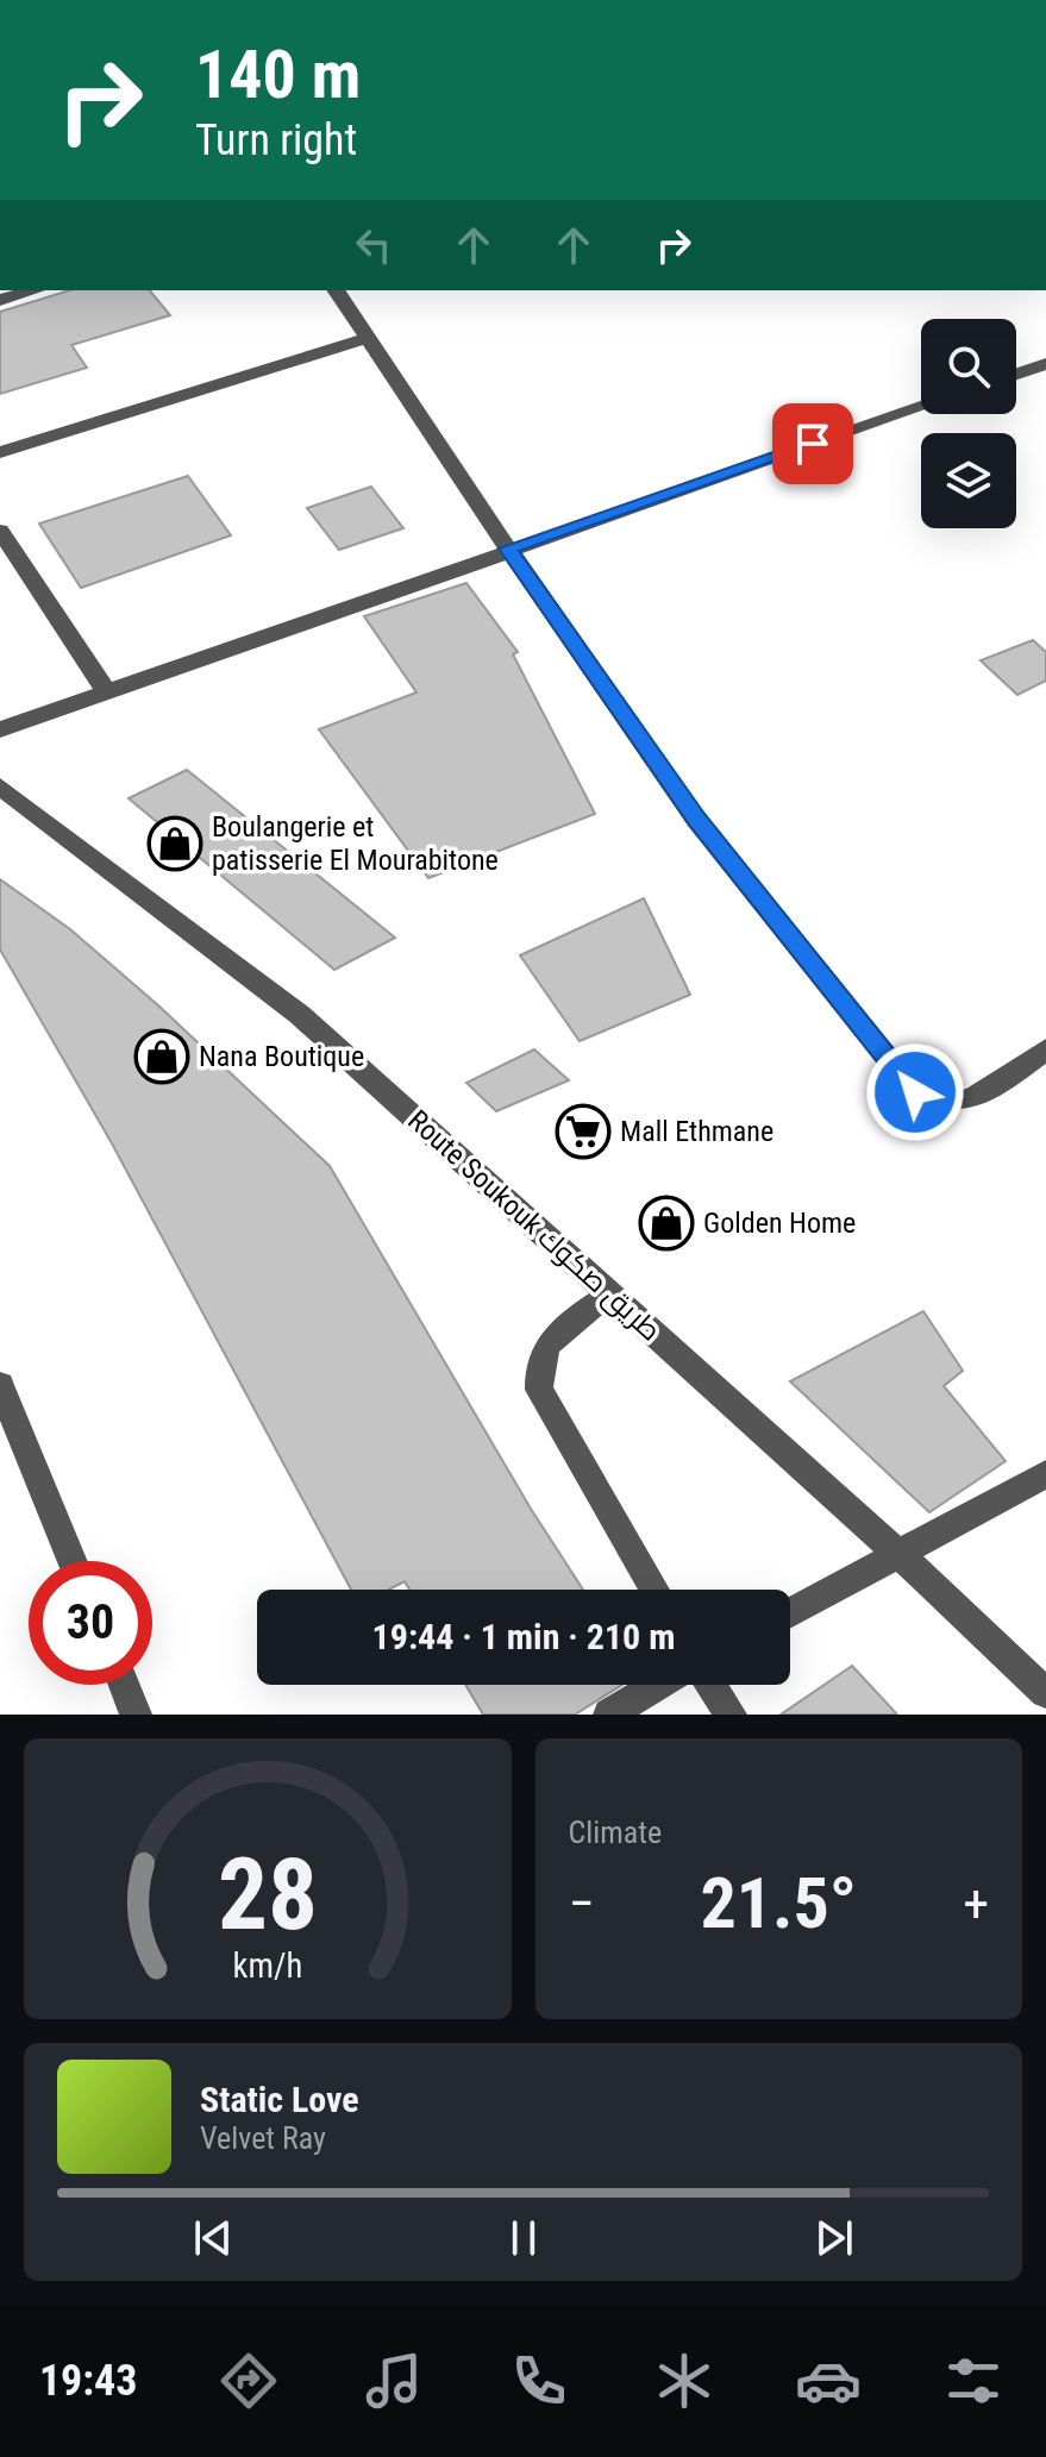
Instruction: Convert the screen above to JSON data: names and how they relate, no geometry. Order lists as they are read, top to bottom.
{
  "streets": {
    "street": ["Route Soukouk طريق صكوك"]
  },
  "places": {
    "shop": ["Boulangerie et patisserie El Mourabitone", "Nana Boutique", "Golden Home"],
    "supermarket": ["Mall Ethmane"]
  },
  "page": {
    "turn": ["140 m", "Turn right"],
    "limit": "30",
    "trip": "19:44 · 1 min · 210 m",
    "tile": "Climate",
    "heat": ["−", "21.5°", "+"],
    "song": ["Static Love", "Velvet Ray"],
    "tabs": "19:43",
    "gauge": ["28", "km/h"]
  }
}
